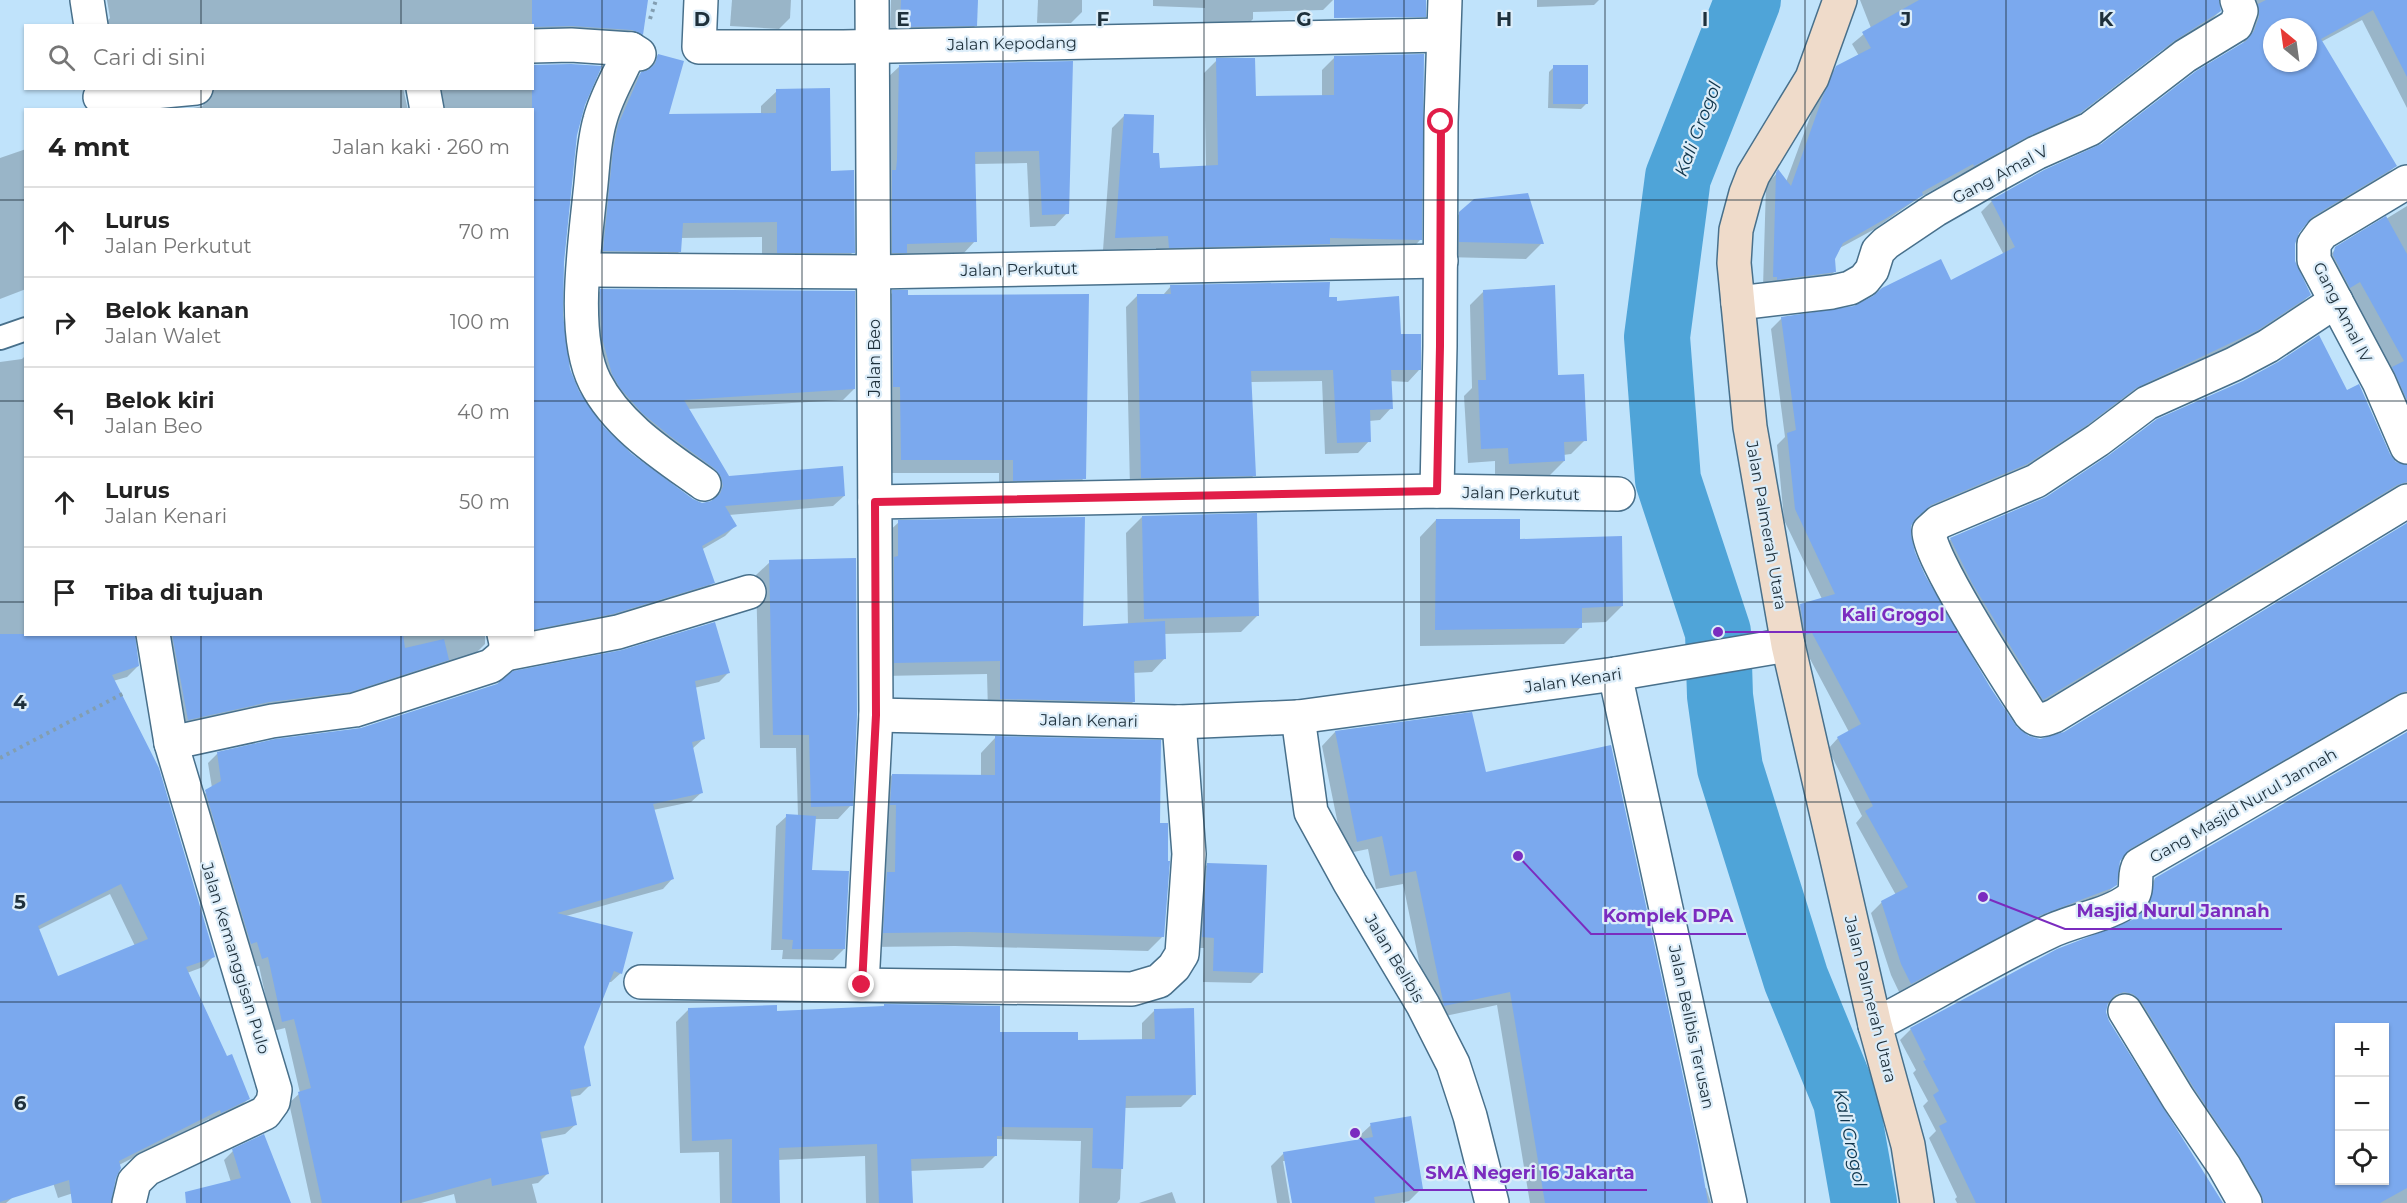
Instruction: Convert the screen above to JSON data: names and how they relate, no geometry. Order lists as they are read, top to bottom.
{
  "streets": {
    "street": [
      "Jalan Kepodang",
      "Gang Amal V",
      "Jalan Perkutut",
      "Gang Amal IV",
      "Jalan Beo",
      "Jalan Palmerah Utara",
      "Jalan Kenari",
      "Gang Masjid Nurul Jannah",
      "Jalan Kemanggisan Pulo",
      "Jalan Belibis",
      "Jalan Belibis Terusan"
    ]
  },
  "crossings": [
    ["Jalan Kepodang", "Jalan Beo"],
    ["Gang Amal V", "Jalan Palmerah Utara"],
    ["Jalan Perkutut", "Jalan Beo"],
    ["Jalan Beo", "Jalan Kenari"],
    ["Jalan Palmerah Utara", "Jalan Kenari"],
    ["Jalan Palmerah Utara", "Gang Masjid Nurul Jannah"],
    ["Jalan Kenari", "Jalan Belibis"],
    ["Jalan Kenari", "Jalan Belibis Terusan"]
  ],
  "water": ["Kali Grogol"],
  "places": [
    "Kali Grogol",
    "Komplek DPA",
    "Masjid Nurul Jannah",
    "SMA Negeri 16 Jakarta"
  ],
  "north": "top left",
  "page": {
    "search": "Cari di sini",
    "heading": ["4 mnt", "Jalan kaki · 260 m"],
    "list": [
      ["Lurus", "Jalan Perkutut", "70 m"],
      ["Belok kanan", "Jalan Walet", "100 m"],
      ["Belok kiri", "Jalan Beo", "40 m"],
      ["Lurus", "Jalan Kenari", "50 m"],
      "Tiba di tujuan"
    ],
    "map_buttons": ["+", "−"]
  },
  "grid": {
    "columns": [
      "D",
      "E",
      "F",
      "G",
      "H",
      "I",
      "J",
      "K"
    ],
    "rows": ["4", "5", "6"]
  }
}
